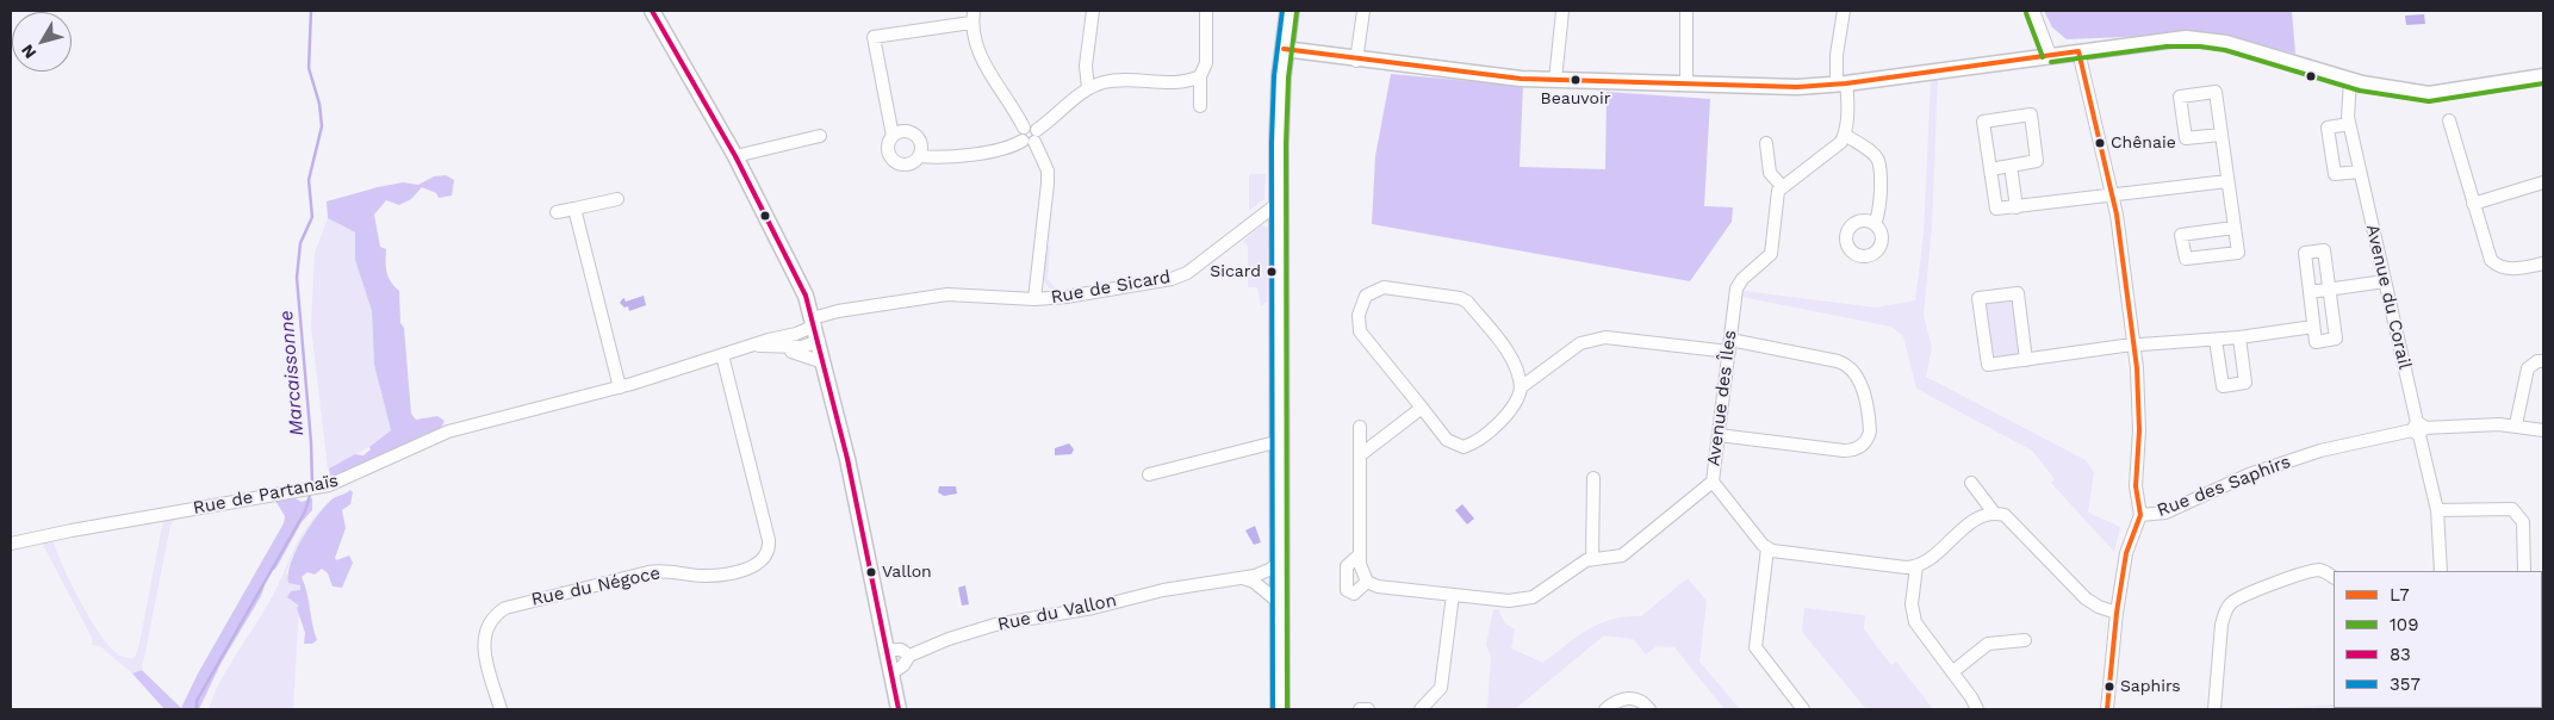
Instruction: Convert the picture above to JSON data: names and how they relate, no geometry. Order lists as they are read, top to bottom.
{
  "streets": {
    "street": [
      "Rue de Sicard",
      "Avenue du Corail",
      "Avenue des Îles",
      "Rue des Saphirs",
      "Rue de Partanaïs",
      "Rue du Négoce",
      "Rue du Vallon"
    ]
  },
  "crossings": [
    ["Rue de Sicard", "Rue de Partanaïs"],
    ["Avenue du Corail", "Rue des Saphirs"],
    ["Rue de Partanaïs", "Rue du Négoce"]
  ],
  "water": ["Marcaissonne"],
  "places": [
    "Beauvoir",
    "Chênaie",
    "Sicard",
    "Vallon",
    "Saphirs"
  ],
  "lines": [
    "transit line 83",
    "transit line 357",
    "transit line 109",
    "transit line L7"
  ],
  "legend": [
    "L7",
    "109",
    "83",
    "357"
  ],
  "north": "bottom left"
}
